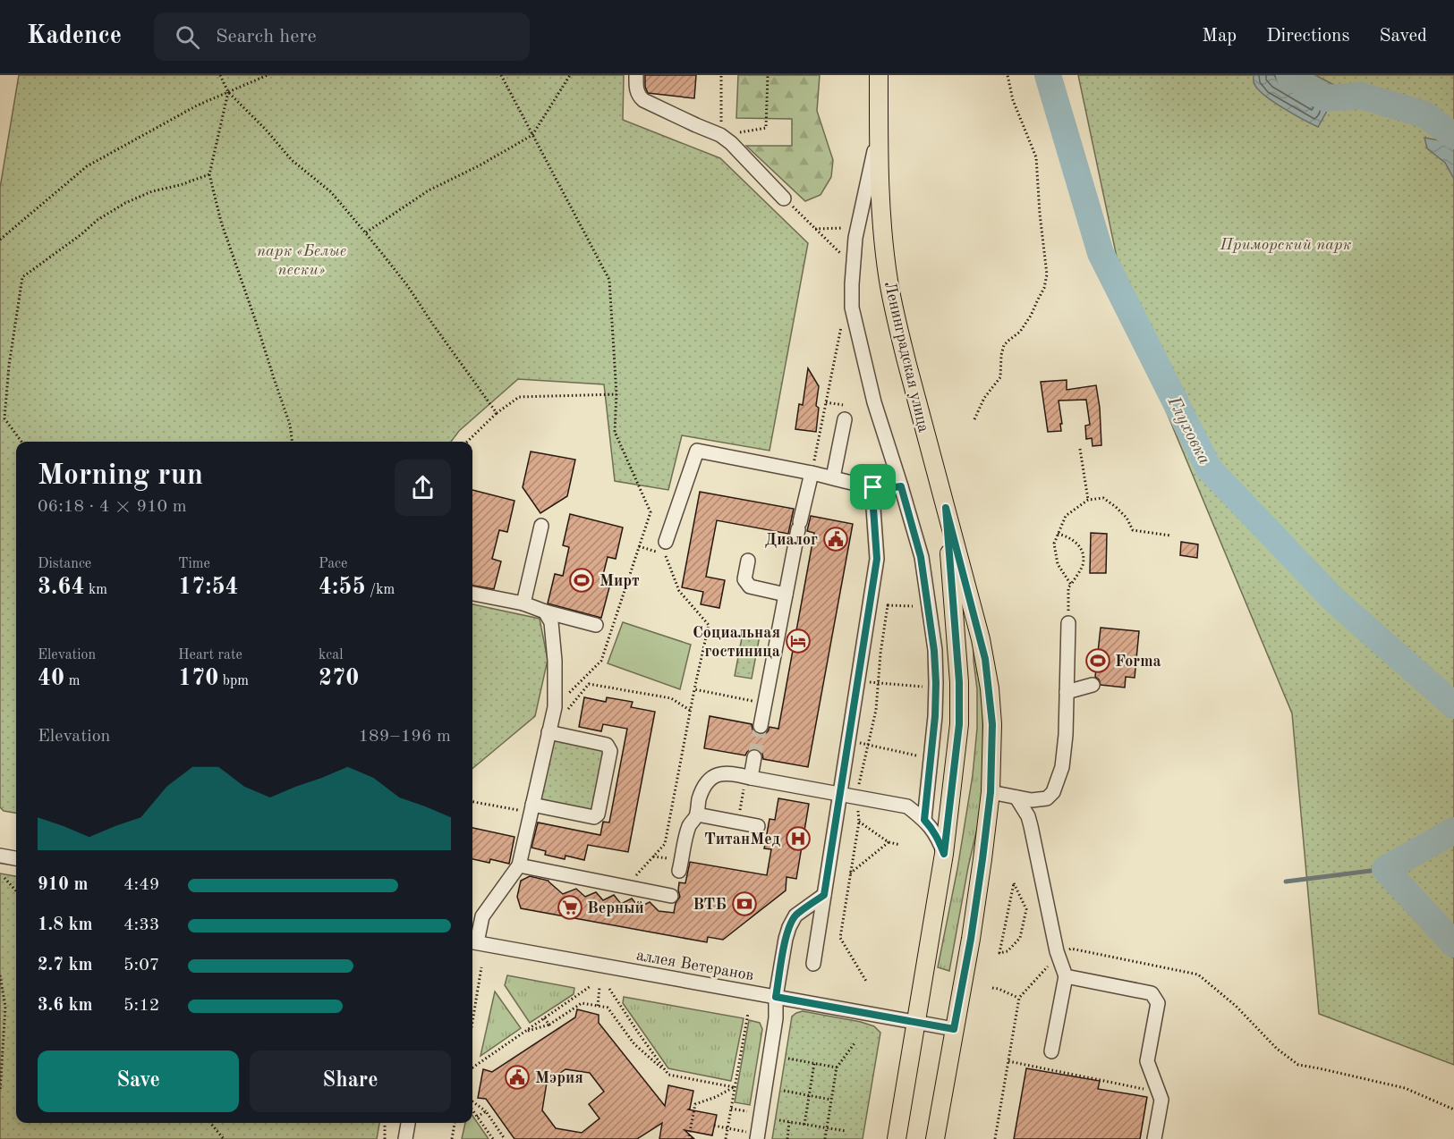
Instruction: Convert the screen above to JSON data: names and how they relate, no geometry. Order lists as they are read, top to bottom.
{
  "streets": {
    "main road": ["Ленинградская улица"],
    "street": ["аллея Ветеранов"]
  },
  "crossings": [
    ["Ленинградская улица", "аллея Ветеранов"]
  ],
  "water": ["Глуховка"],
  "parks": ["Приморский парк", "парк «Белые пески»"],
  "places": {
    "public building": ["Диалог", "Мэрия"],
    "sports": ["Мирт", "Forma"],
    "hotel": ["Социальная гостиница"],
    "hospital": ["ТитанМед"],
    "bank": ["ВТБ"],
    "supermarket": ["Верный"]
  },
  "page": {
    "header": "Kadence",
    "search": "Search here",
    "nav": ["Map", "Directions", "Saved"],
    "heading": ["Morning run", "06:18 · 4 × 910 m"],
    "stats": [
      ["Distance", "3.64 km"],
      ["Time", "17:54"],
      ["Pace", "4:55 /km"],
      ["Elevation", "40 m"],
      ["Heart rate", "170 bpm"],
      ["kcal", "270"]
    ],
    "chart": ["Elevation", "189–196 m"],
    "list": [
      {
        "name": "910 m",
        "note": "4:49"
      },
      {
        "name": "1.8 km",
        "note": "4:33"
      },
      {
        "name": "2.7 km",
        "note": "5:07"
      },
      {
        "name": "3.6 km",
        "note": "5:12"
      }
    ],
    "buttons": ["Save", "Share"]
  }
}
